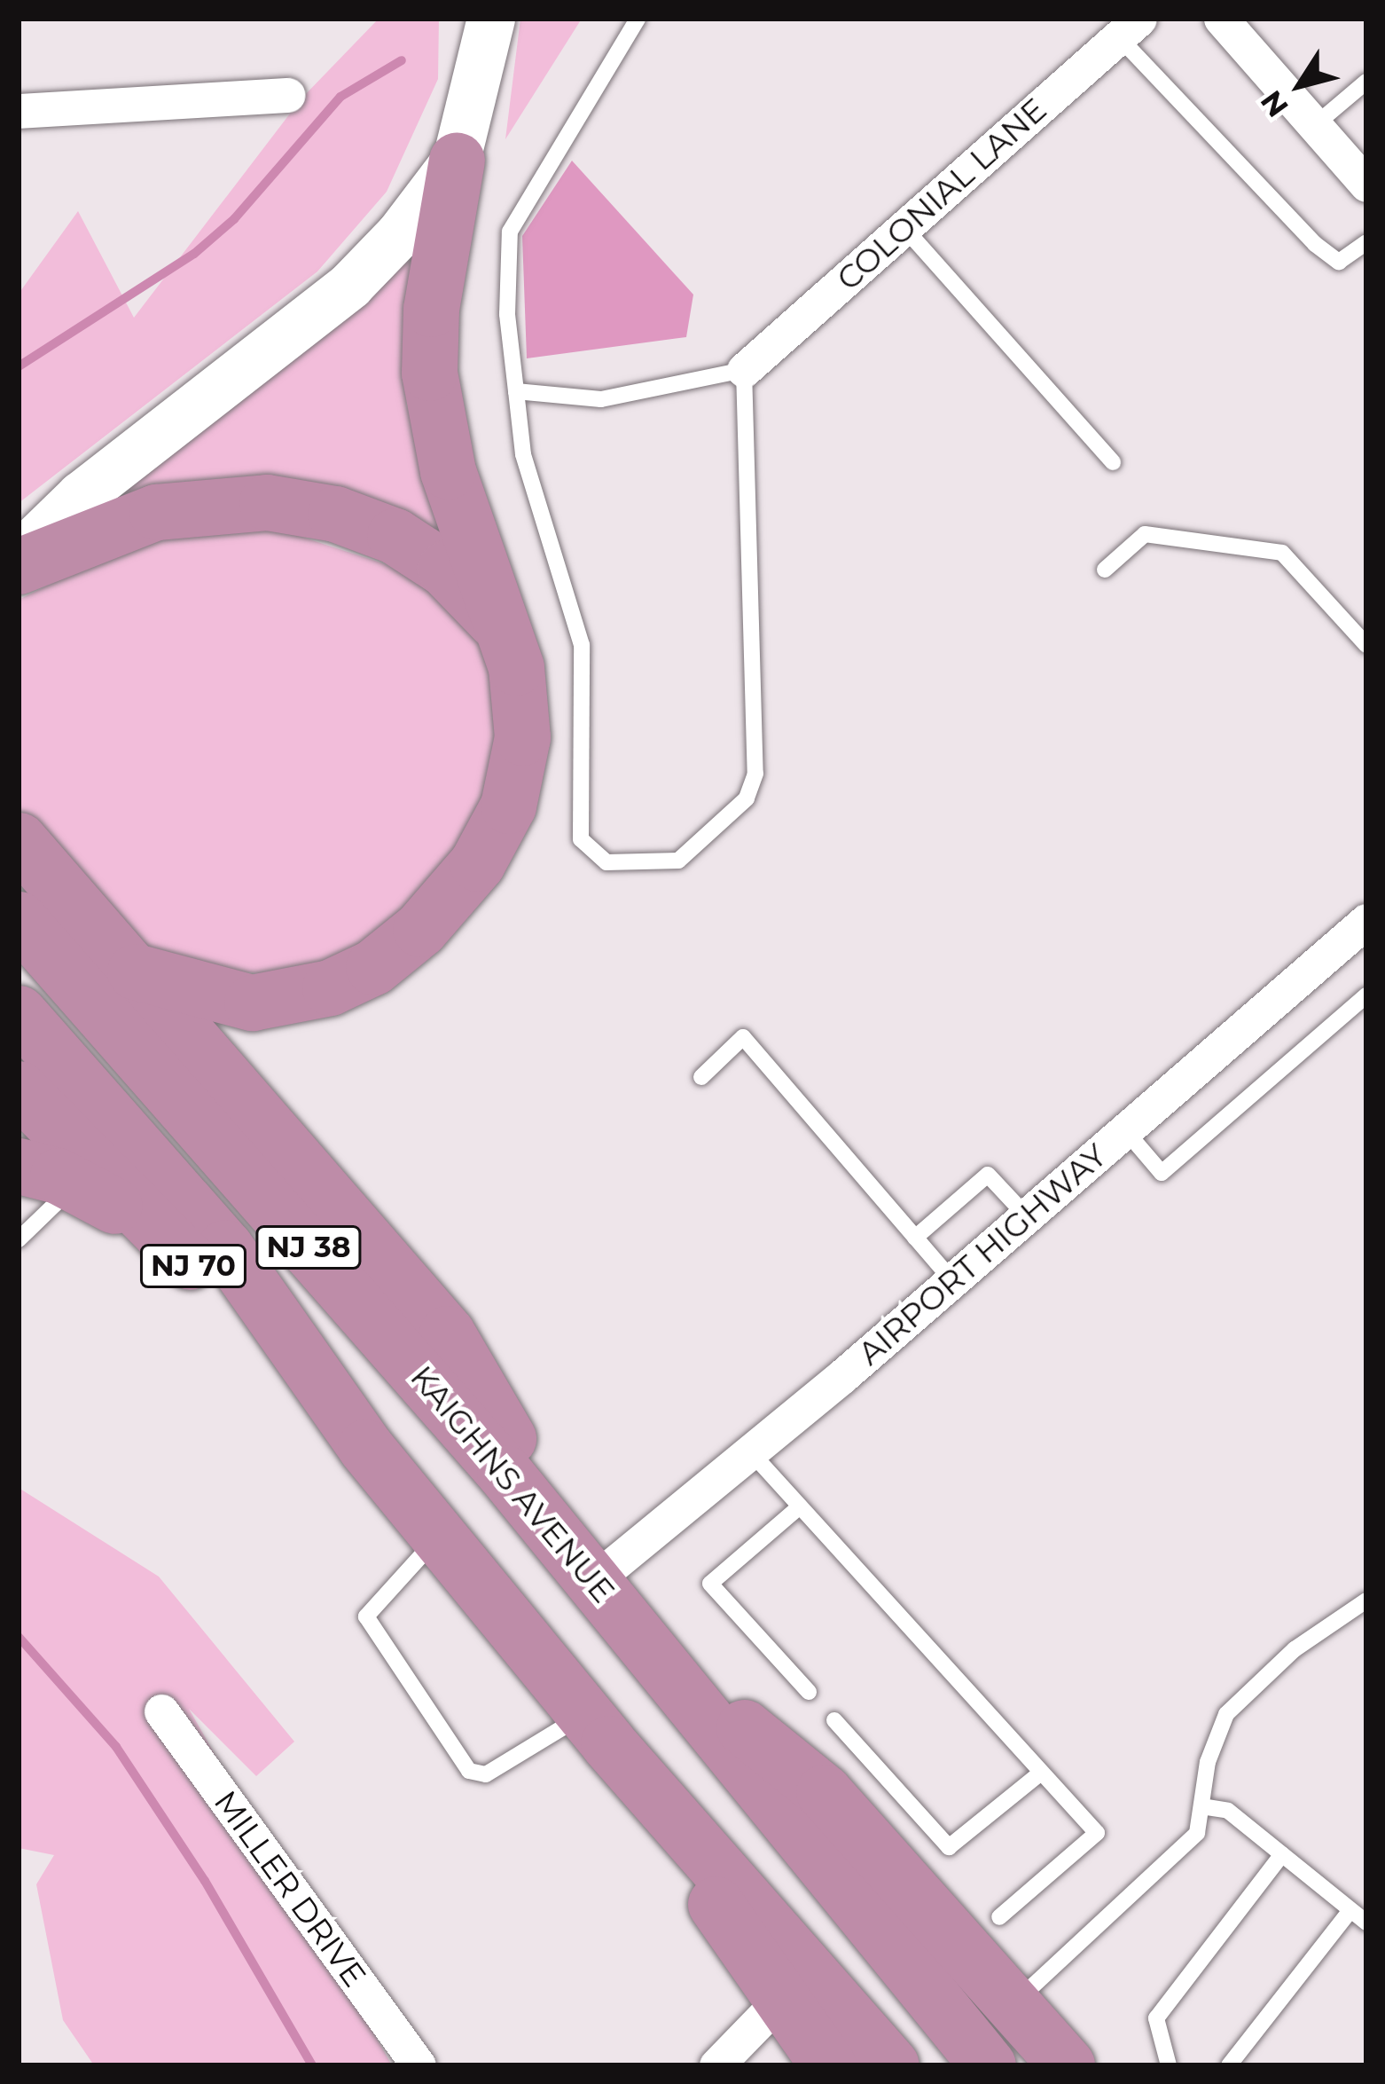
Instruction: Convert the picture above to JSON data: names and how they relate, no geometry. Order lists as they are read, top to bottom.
{
  "streets": {
    "highway": ["NJ 38", "NJ 70", "KAIGHNS AVENUE"],
    "street": ["COLONIAL LANE", "AIRPORT HIGHWAY", "MILLER DRIVE"]
  },
  "crossings": [
    ["NJ 38", "NJ 70"],
    ["AIRPORT HIGHWAY", "KAIGHNS AVENUE"]
  ],
  "north": "bottom left"
}
